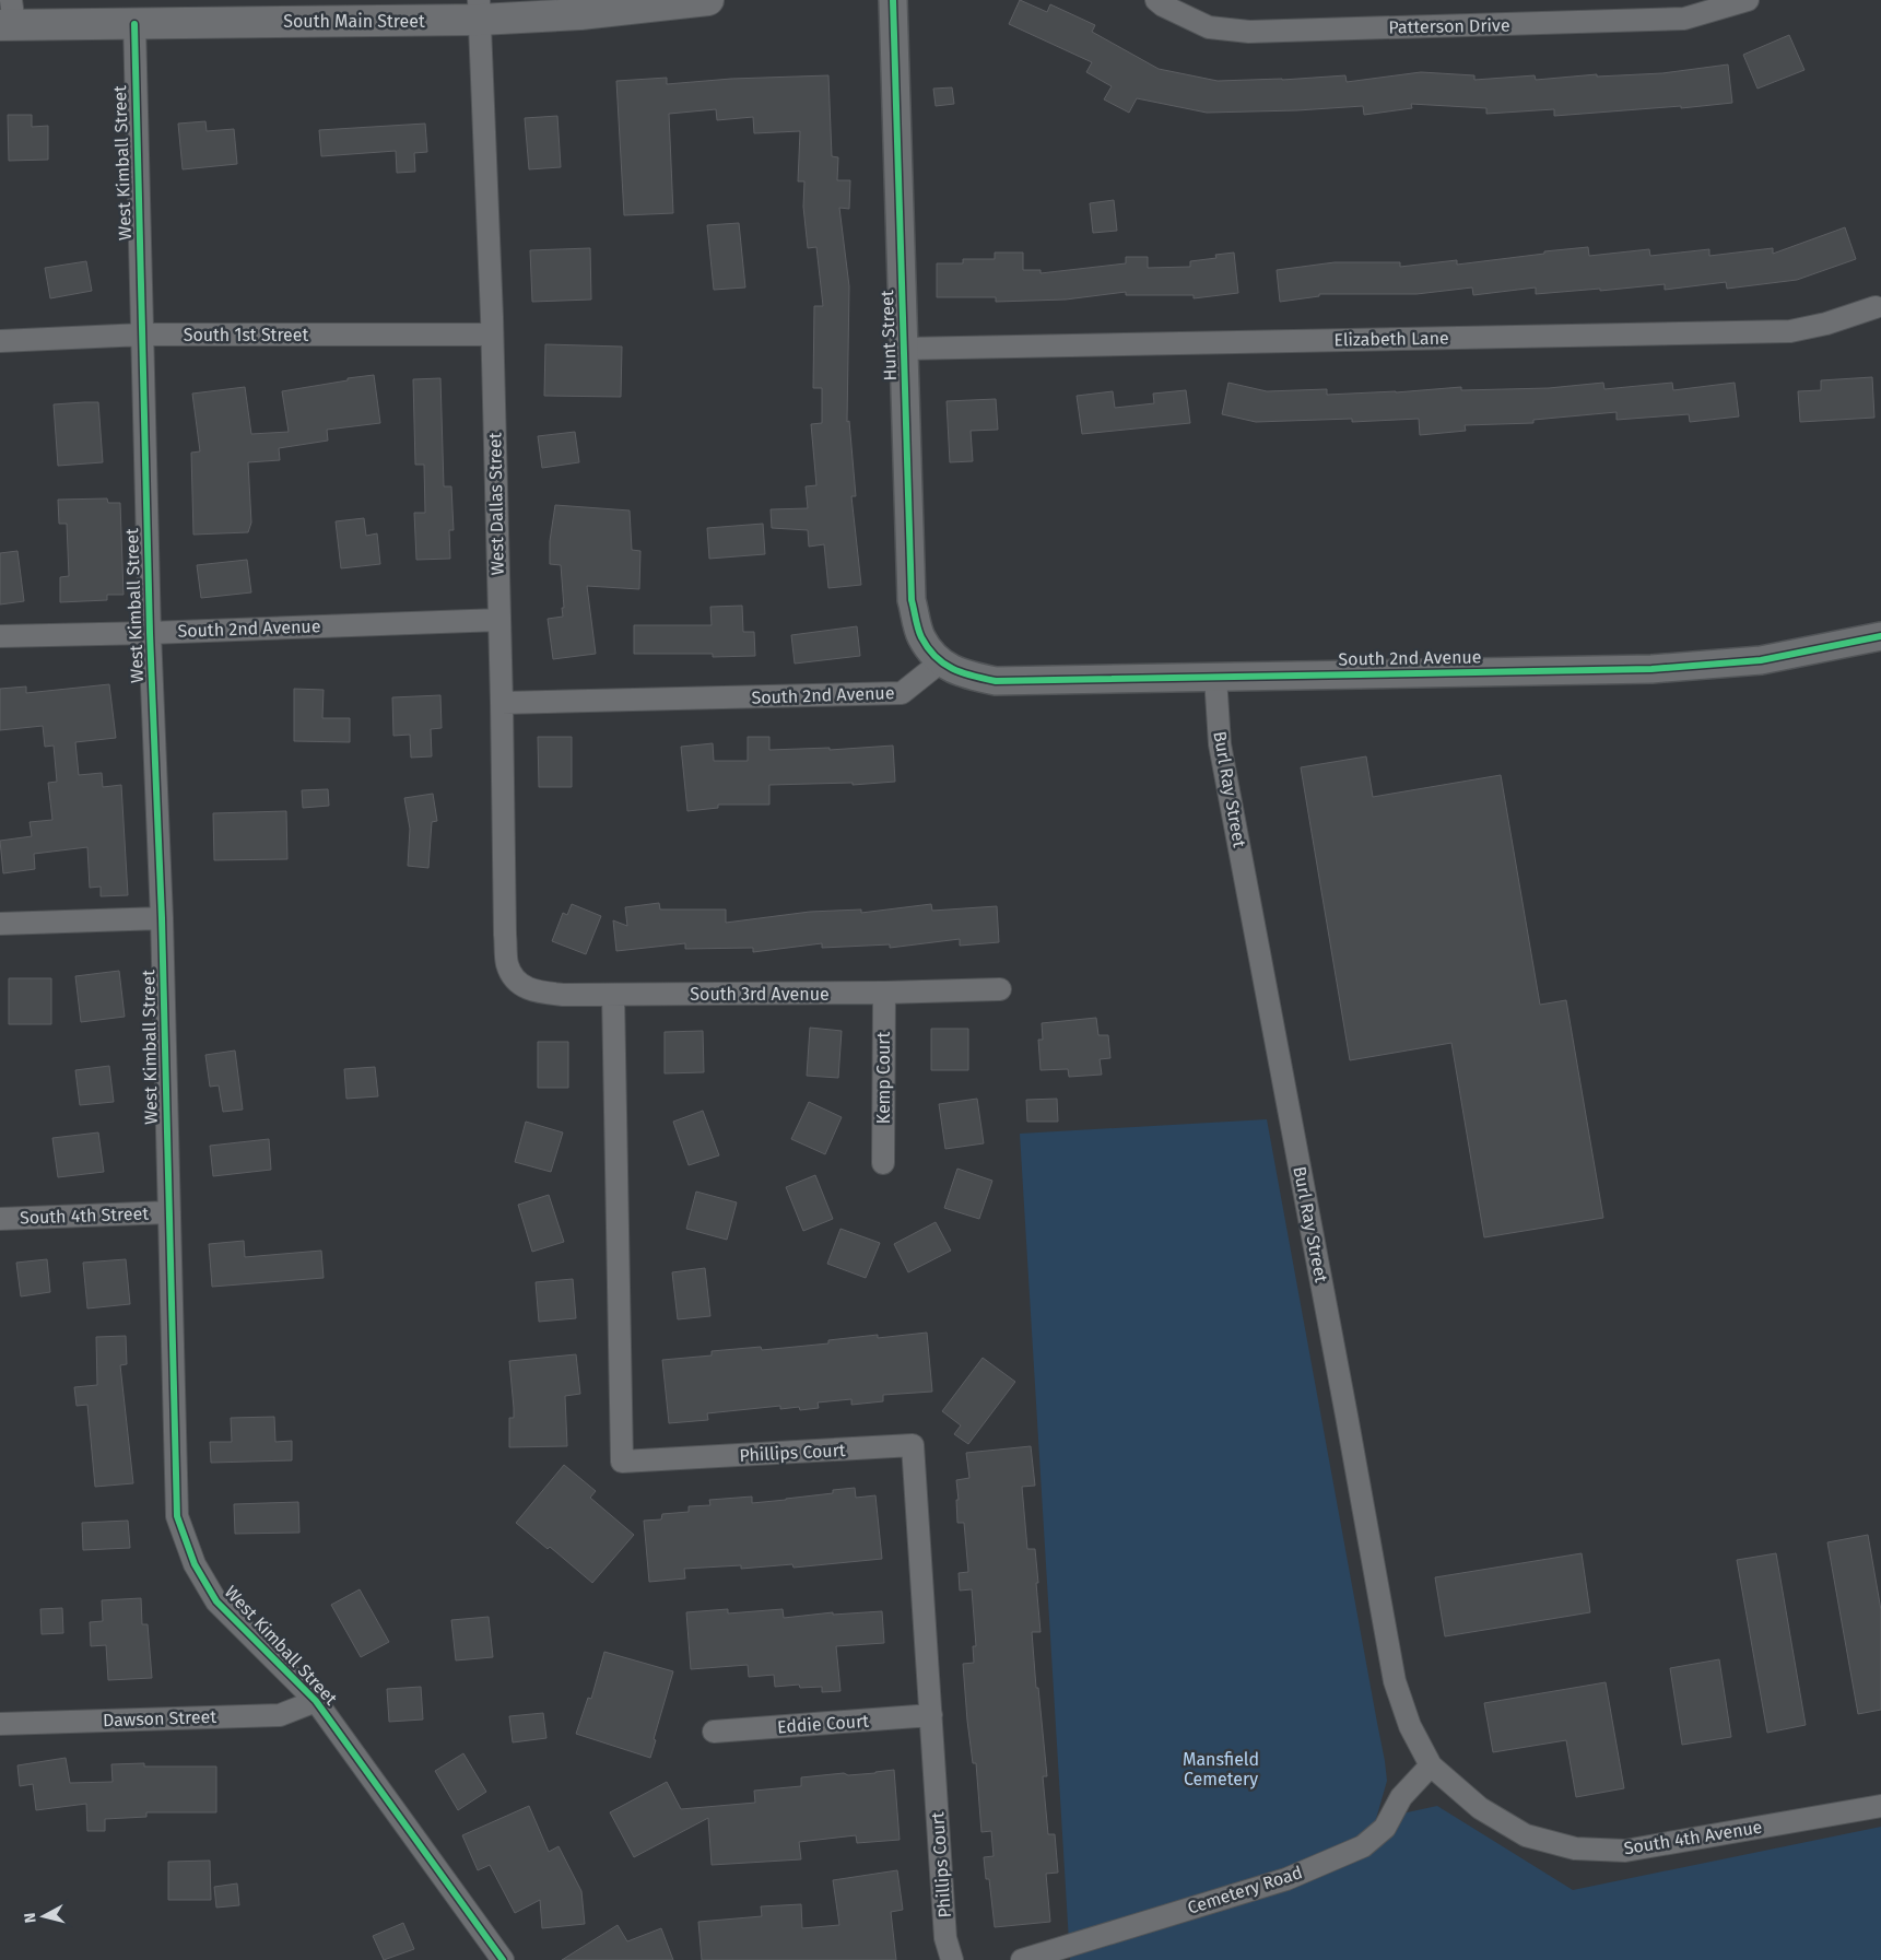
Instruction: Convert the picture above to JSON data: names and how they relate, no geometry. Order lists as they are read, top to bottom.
{
  "streets": {
    "main road": ["South Main Street"],
    "street": [
      "Patterson Drive",
      "West Kimball Street",
      "South 1st Street",
      "Hunt Street",
      "Elizabeth Lane",
      "West Dallas Street",
      "South 2nd Avenue",
      "Burl Ray Street",
      "South 3rd Avenue",
      "Kemp Court",
      "South 4th Street",
      "Phillips Court",
      "Dawson Street",
      "Eddie Court",
      "South 4th Avenue",
      "Cemetery Road"
    ]
  },
  "crossings": [
    ["South Main Street", "West Kimball Street"],
    ["South Main Street", "West Dallas Street"],
    ["West Kimball Street", "South 1st Street"],
    ["West Kimball Street", "South 2nd Avenue"],
    ["West Kimball Street", "South 4th Street"],
    ["West Kimball Street", "Dawson Street"],
    ["South 1st Street", "West Dallas Street"],
    ["Hunt Street", "Elizabeth Lane"],
    ["Hunt Street", "South 2nd Avenue"],
    ["West Dallas Street", "South 2nd Avenue"],
    ["West Dallas Street", "South 3rd Avenue"],
    ["South 2nd Avenue", "Burl Ray Street"],
    ["Burl Ray Street", "South 4th Avenue"],
    ["Burl Ray Street", "Cemetery Road"],
    ["South 3rd Avenue", "Kemp Court"],
    ["South 3rd Avenue", "Phillips Court"],
    ["Phillips Court", "Eddie Court"],
    ["South 4th Avenue", "Cemetery Road"]
  ],
  "parks": ["Mansfield Cemetery"],
  "north": "left"
}
